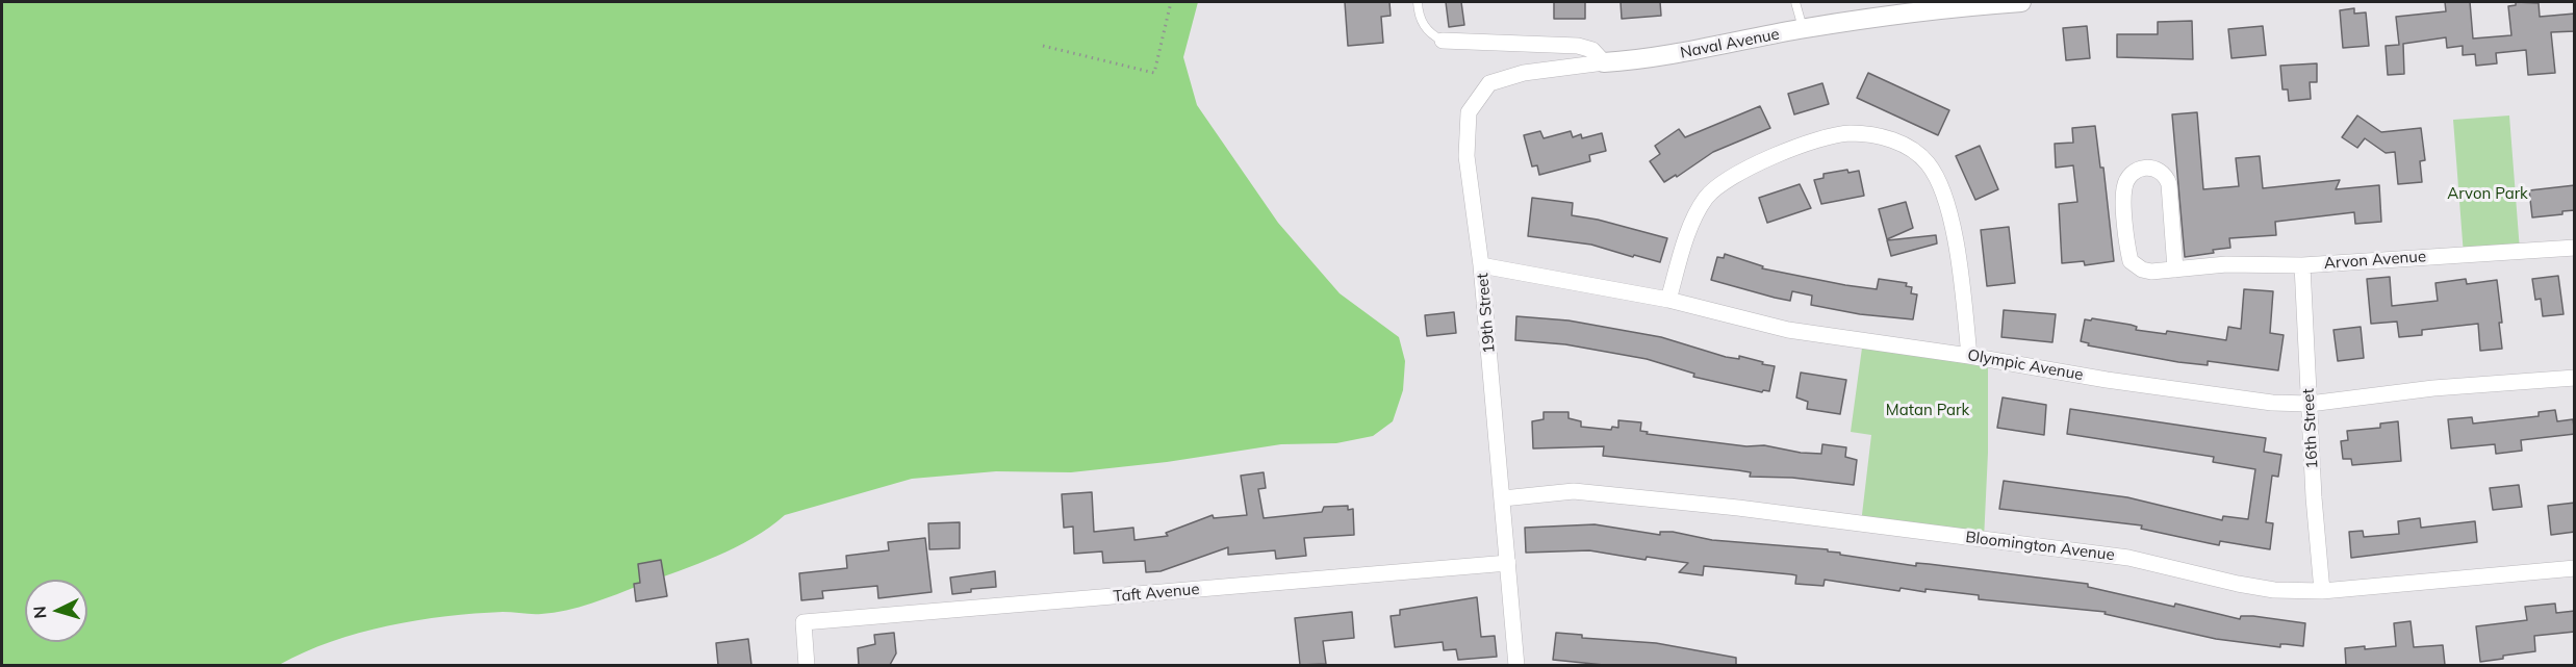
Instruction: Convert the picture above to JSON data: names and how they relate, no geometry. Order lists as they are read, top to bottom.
{
  "streets": {
    "street": [
      "Naval Avenue",
      "Arvon Avenue",
      "19th Street",
      "Olympic Avenue",
      "16th Street",
      "Bloomington Avenue",
      "Taft Avenue"
    ]
  },
  "crossings": [
    ["Naval Avenue", "19th Street"],
    ["Arvon Avenue", "16th Street"],
    ["19th Street", "Olympic Avenue"],
    ["19th Street", "Bloomington Avenue"],
    ["19th Street", "Taft Avenue"],
    ["Olympic Avenue", "16th Street"],
    ["16th Street", "Bloomington Avenue"]
  ],
  "parks": ["Arvon Park", "Matan Park"],
  "north": "left"
}
